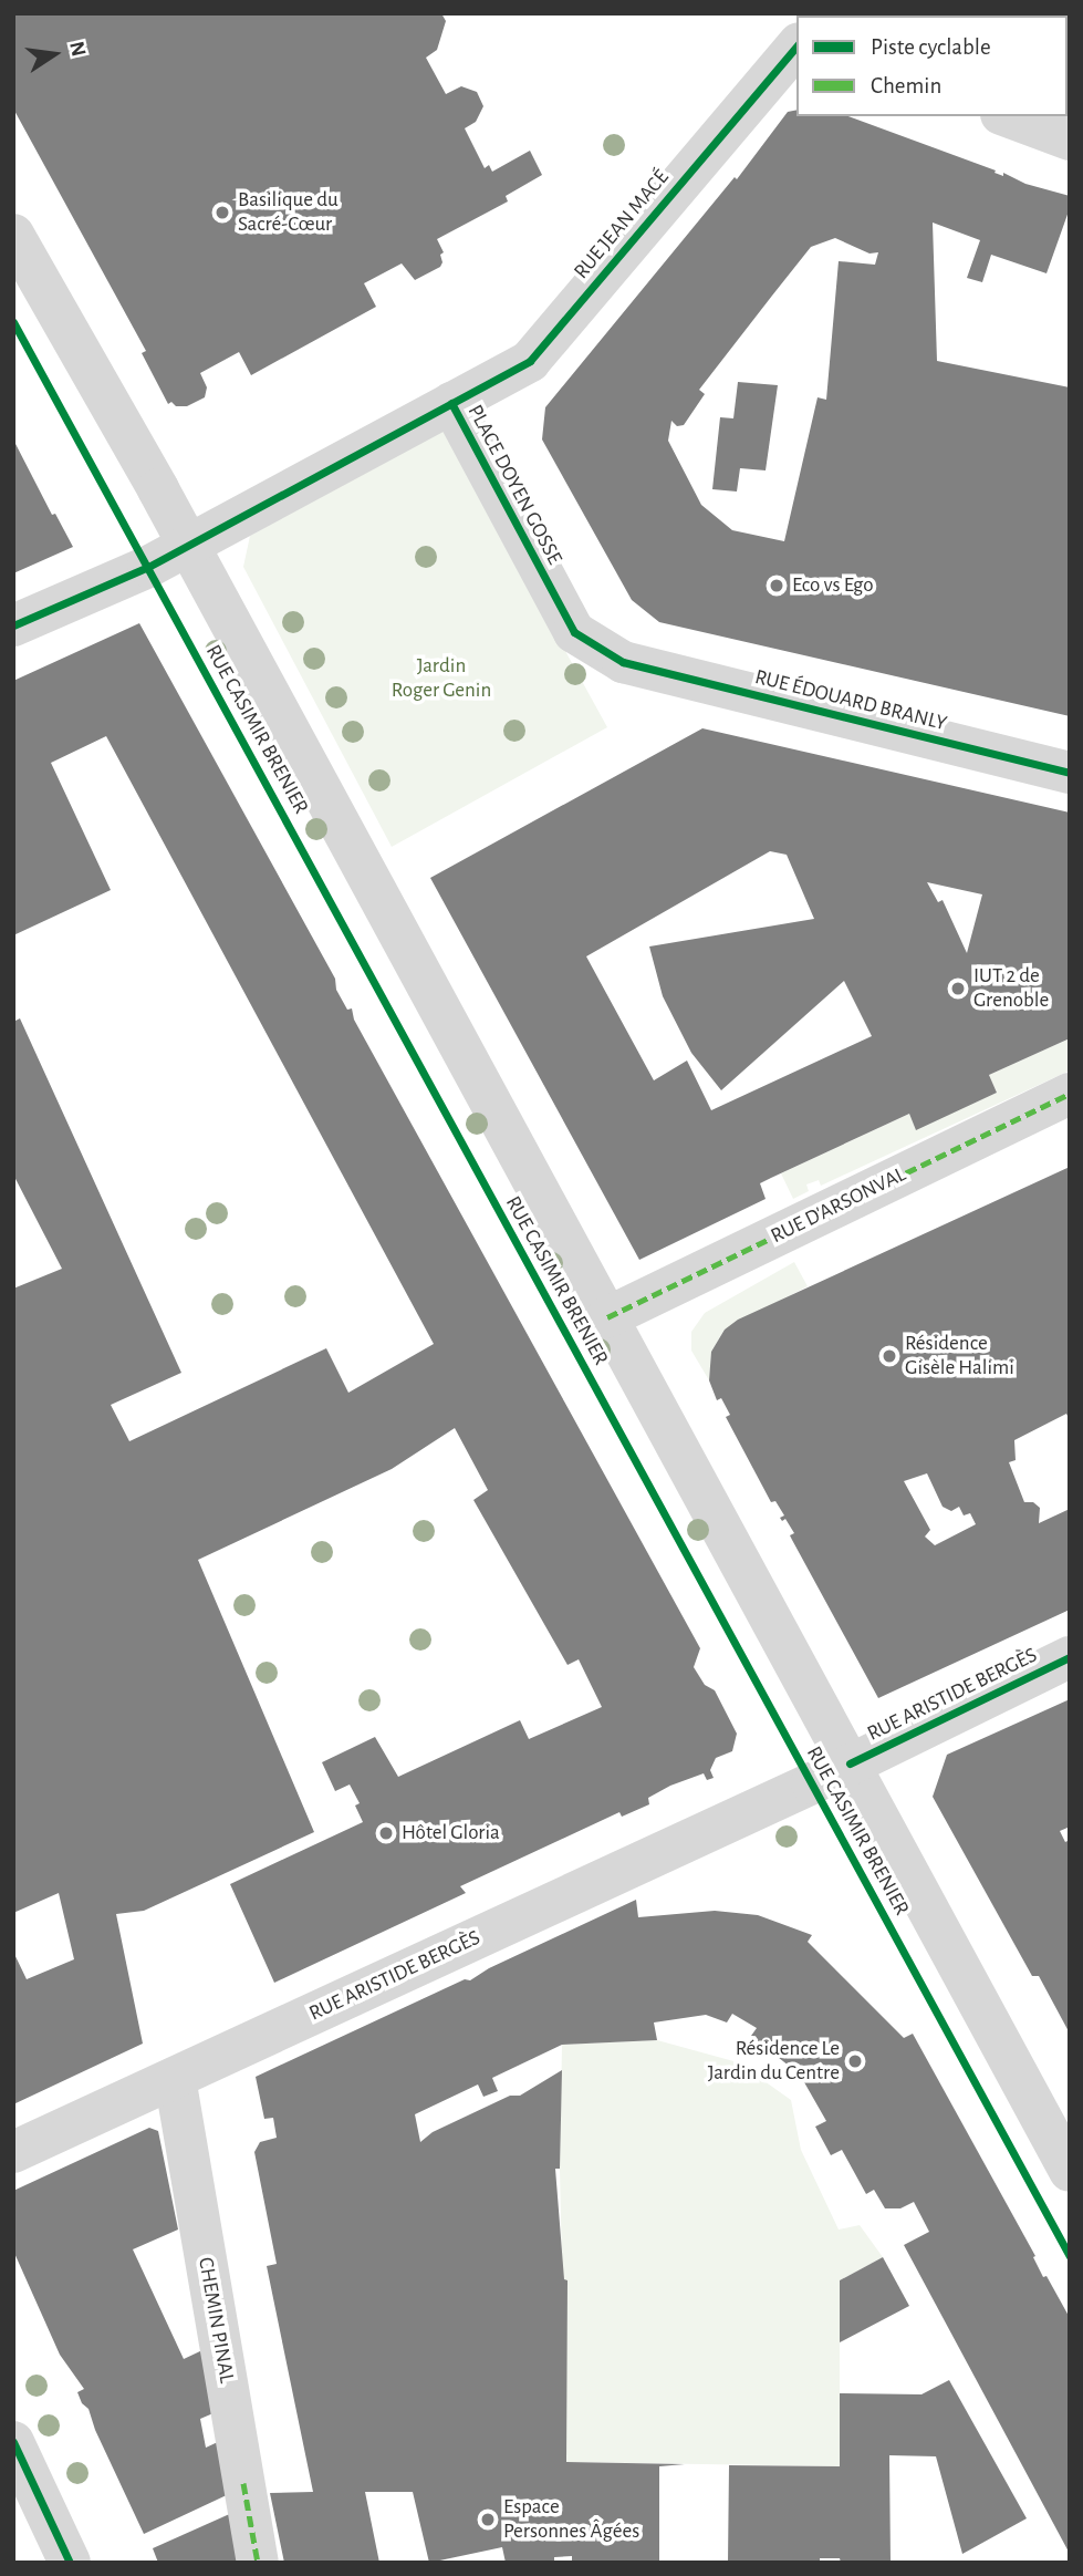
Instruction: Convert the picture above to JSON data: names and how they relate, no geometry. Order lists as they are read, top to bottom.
{
  "streets": {
    "street": [
      "RUE JEAN MACÉ",
      "PLACE DOYEN GOSSE",
      "RUE ÉDOUARD BRANLY",
      "RUE CASIMIR BRENIER",
      "RUE D'ARSONVAL",
      "RUE ARISTIDE BERGÈS",
      "CHEMIN PINAL"
    ]
  },
  "crossings": [
    ["RUE JEAN MACÉ", "PLACE DOYEN GOSSE"],
    ["PLACE DOYEN GOSSE", "RUE ÉDOUARD BRANLY"],
    ["PLACE DOYEN GOSSE", "RUE CASIMIR BRENIER"],
    ["RUE CASIMIR BRENIER", "RUE D'ARSONVAL"],
    ["RUE CASIMIR BRENIER", "RUE ARISTIDE BERGÈS"],
    ["RUE ARISTIDE BERGÈS", "CHEMIN PINAL"]
  ],
  "parks": ["Jardin Roger Genin"],
  "places": [
    "Basilique du Sacré-Cœur",
    "Eco vs Ego",
    "IUT 2 de Grenoble",
    "Résidence Gisèle Halimi",
    "Hôtel Gloria",
    "Résidence Le Jardin du Centre",
    "Espace Personnes Âgées"
  ],
  "legend": ["Piste cyclable", "Chemin"],
  "north": "right"
}
